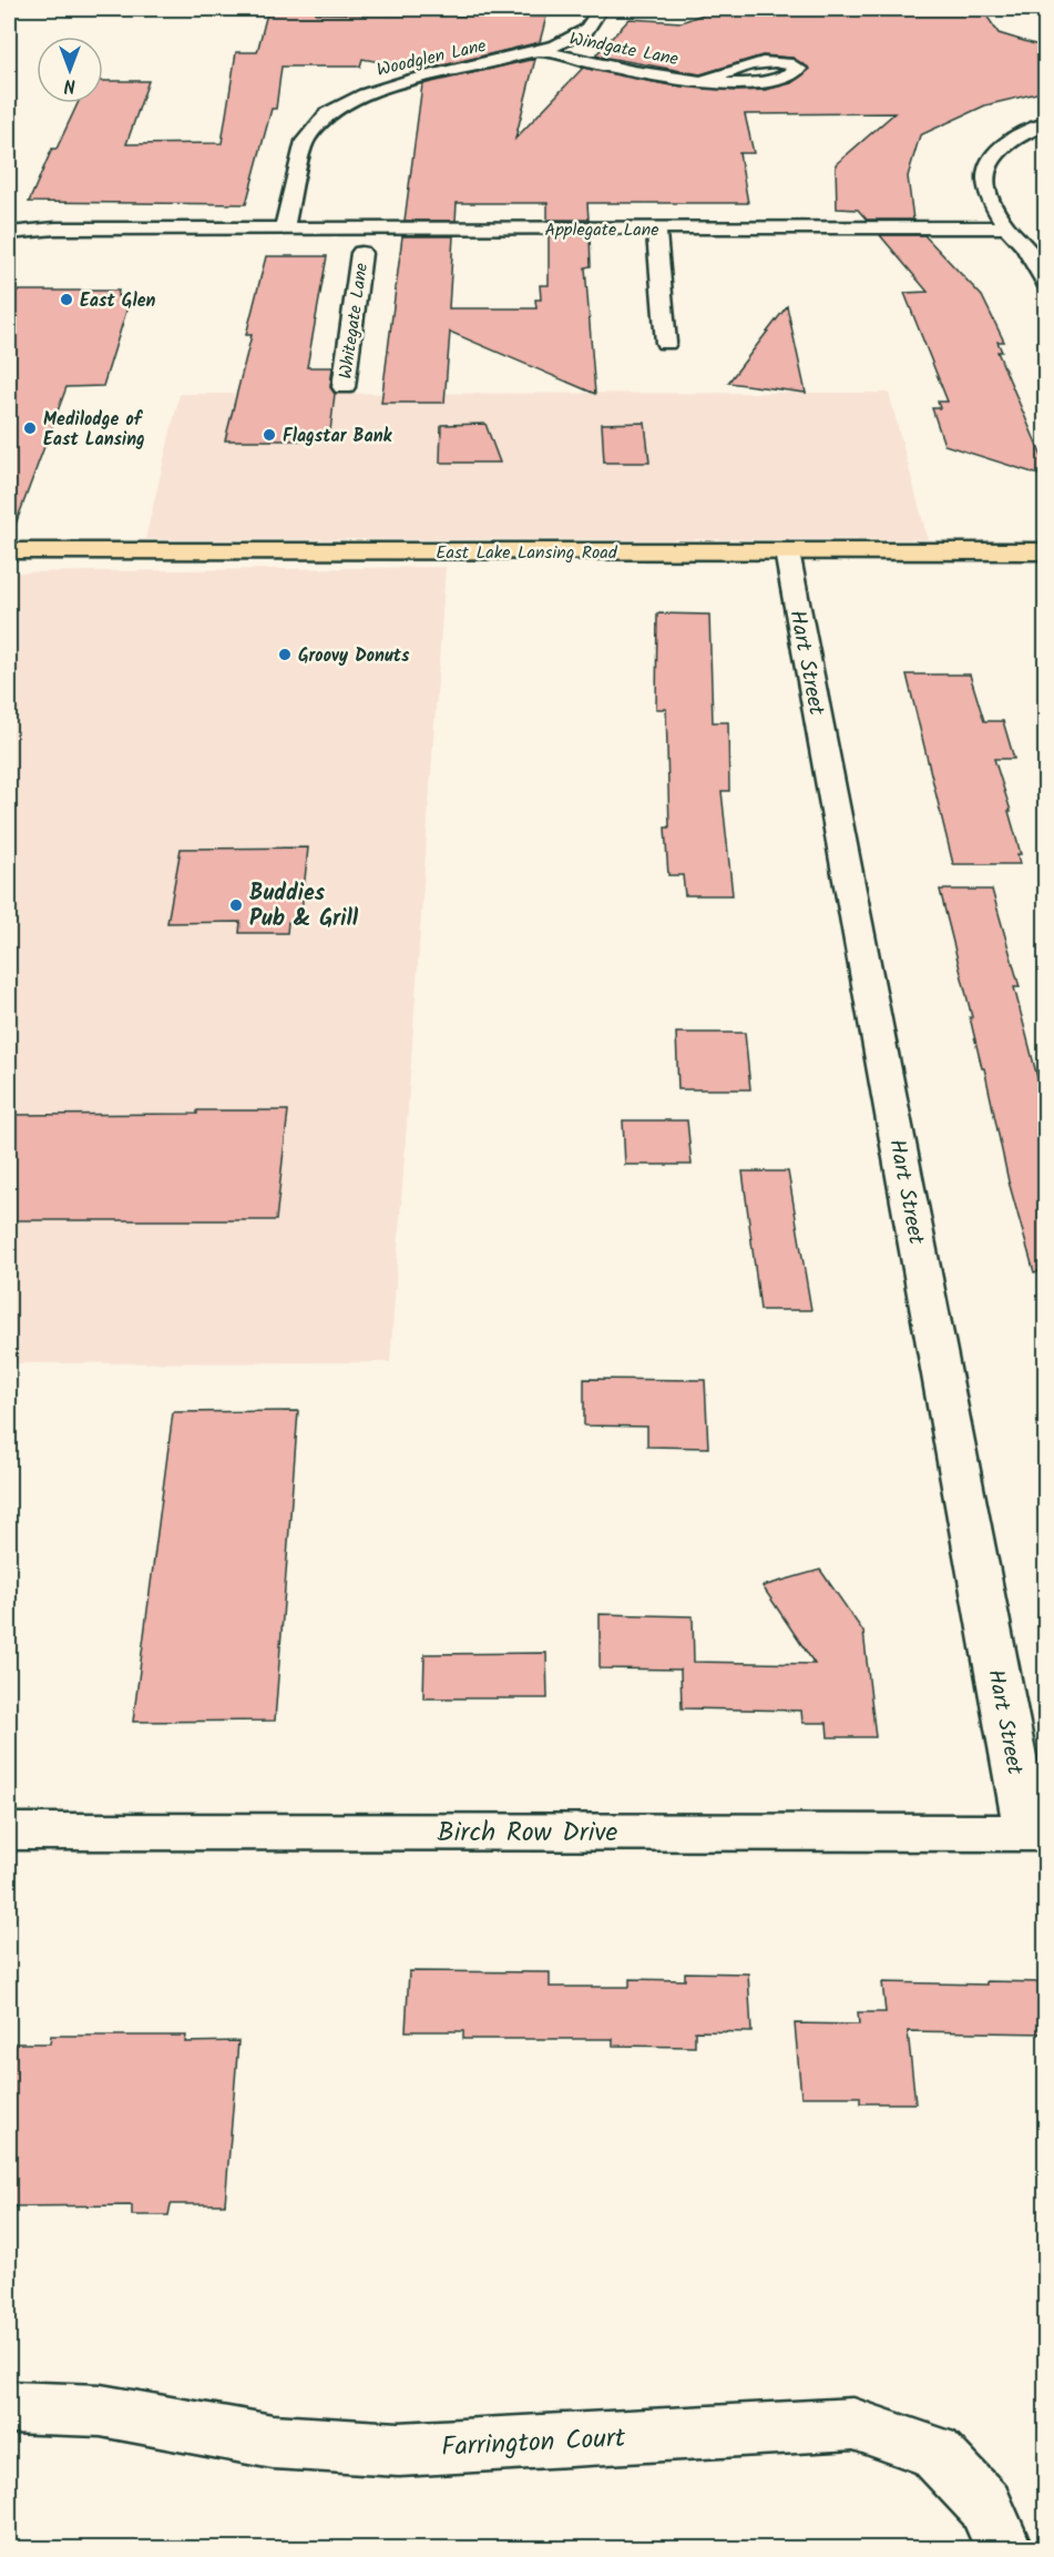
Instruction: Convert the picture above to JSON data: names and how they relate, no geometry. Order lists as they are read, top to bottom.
{
  "streets": {
    "main road": ["East Lake Lansing Road"],
    "street": [
      "Windgate Lane",
      "Woodglen Lane",
      "Applegate Lane",
      "Whitegate Lane",
      "Hart Street",
      "Birch Row Drive",
      "Farrington Court"
    ]
  },
  "crossings": [
    ["Windgate Lane", "Woodglen Lane"],
    ["Woodglen Lane", "Applegate Lane"],
    ["Applegate Lane", "Whitegate Lane"],
    ["East Lake Lansing Road", "Hart Street"],
    ["Hart Street", "Birch Row Drive"]
  ],
  "places": [
    "East Glen",
    "Medilodge of East Lansing",
    "Flagstar Bank",
    "Groovy Donuts",
    "Buddies Pub & Grill"
  ],
  "north": "bottom"
}
